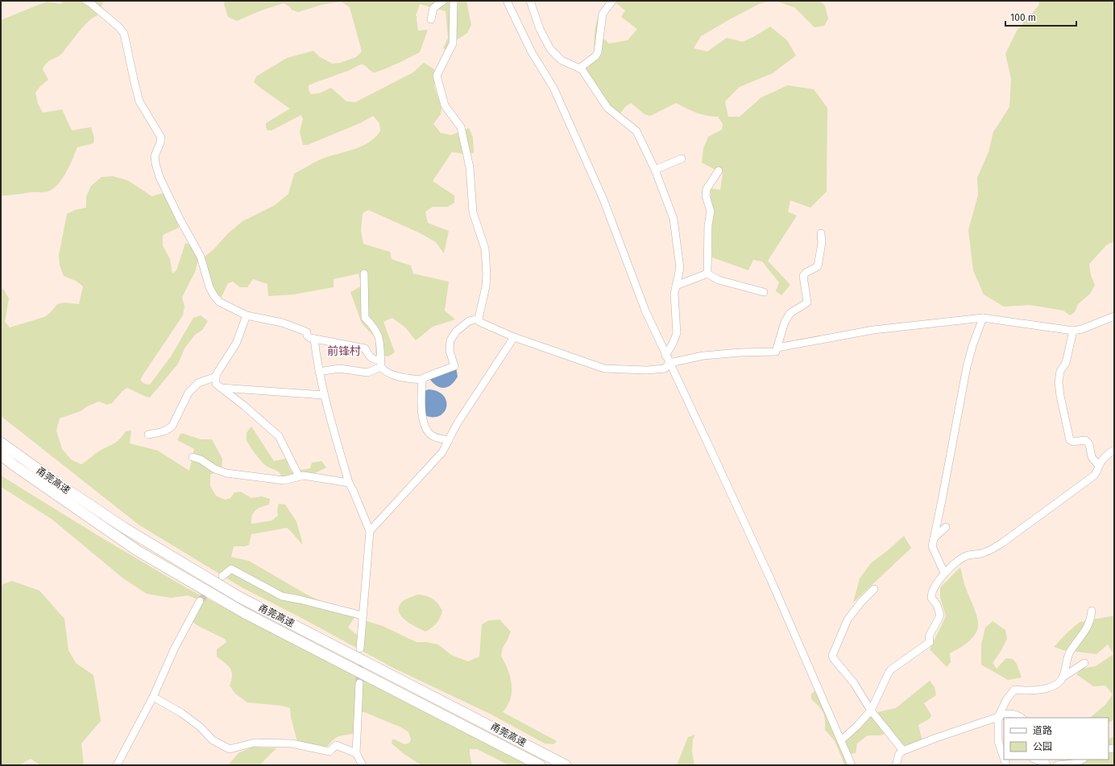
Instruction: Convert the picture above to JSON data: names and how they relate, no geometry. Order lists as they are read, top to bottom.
{
  "streets": {
    "highway": ["甬莞高速"]
  },
  "districts": ["前锋村"],
  "legend": ["道路", "公园"],
  "scale_bar": "100 m"
}
